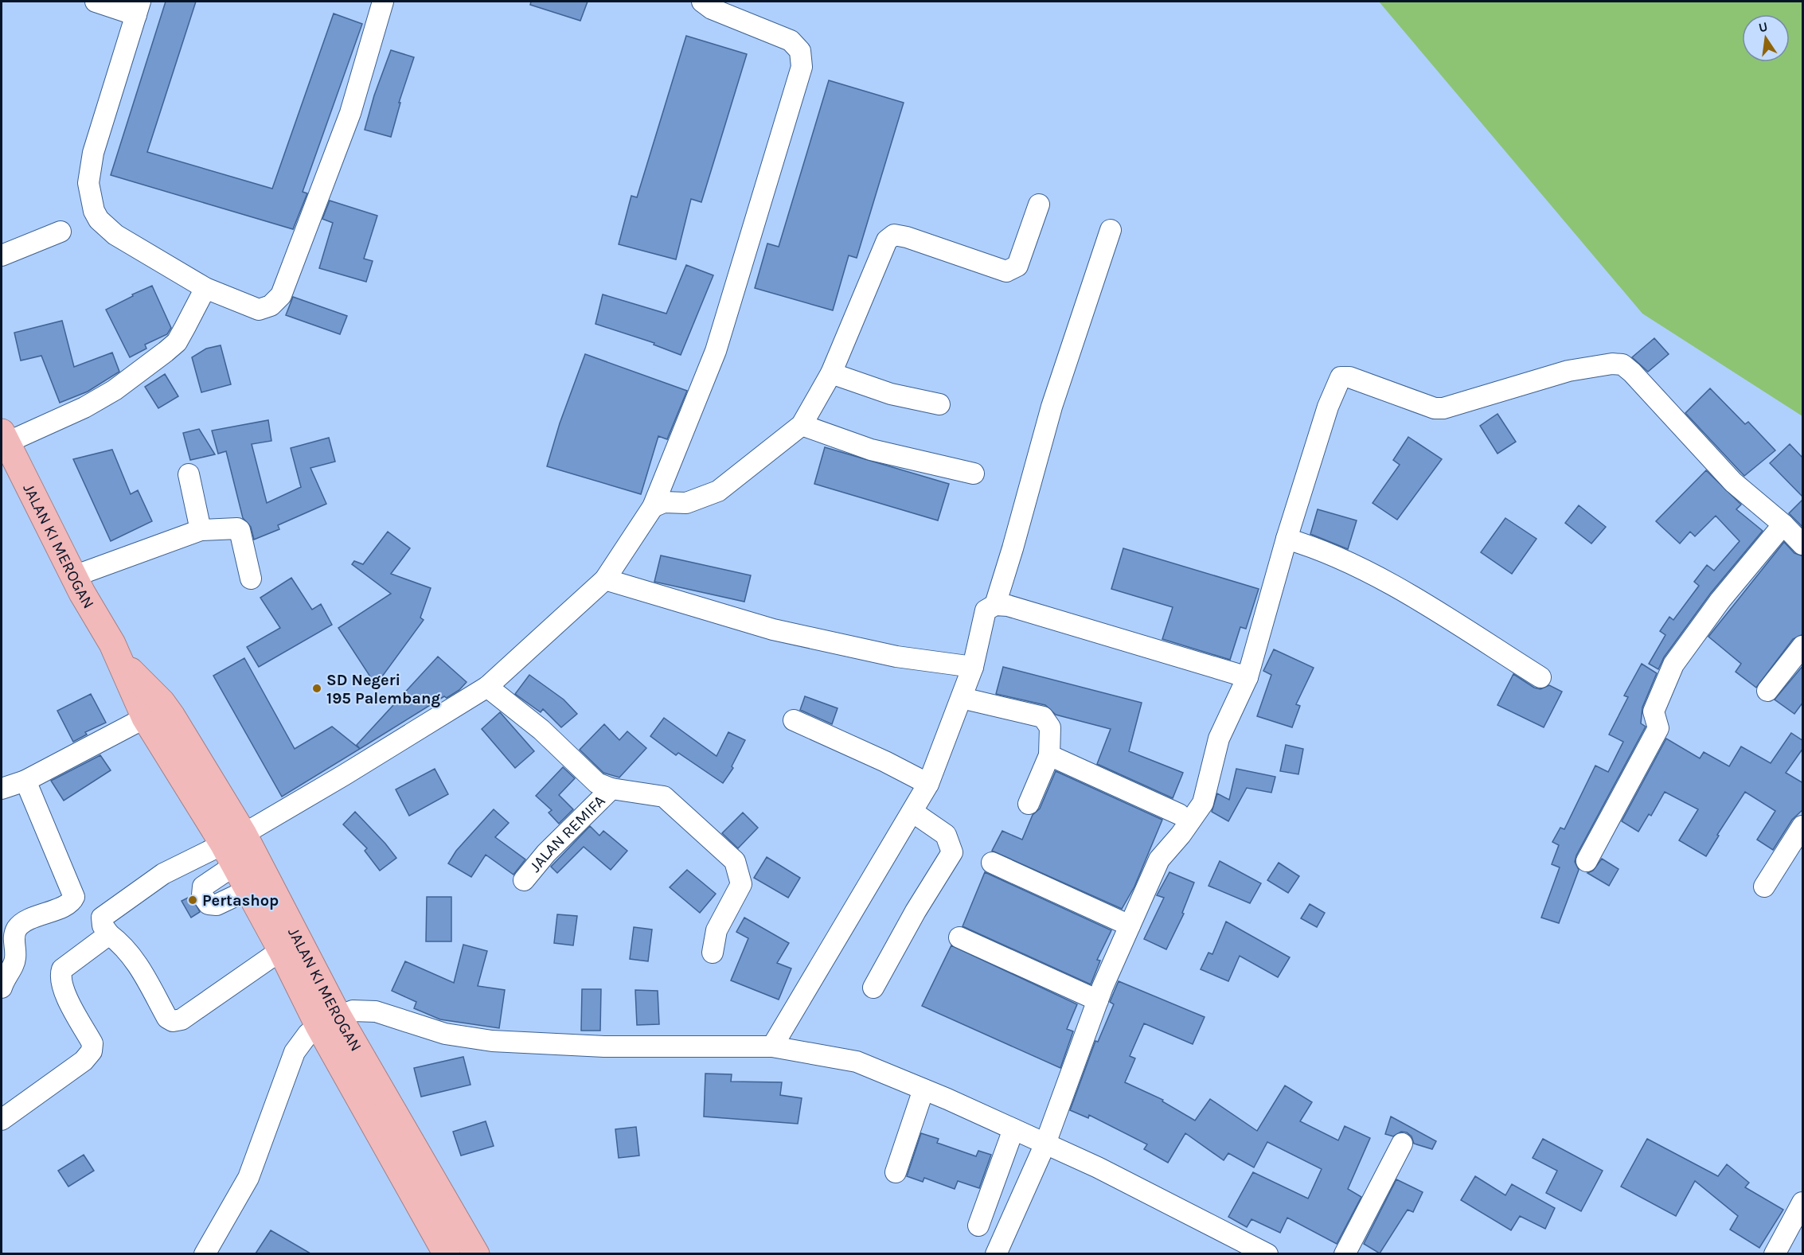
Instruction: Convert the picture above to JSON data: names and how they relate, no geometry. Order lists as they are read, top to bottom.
{
  "streets": {
    "highway": ["JALAN KI MEROGAN"],
    "street": ["JALAN REMIFA"]
  },
  "places": ["SD Negeri 195 Palembang", "Pertashop"],
  "north": "top"
}
